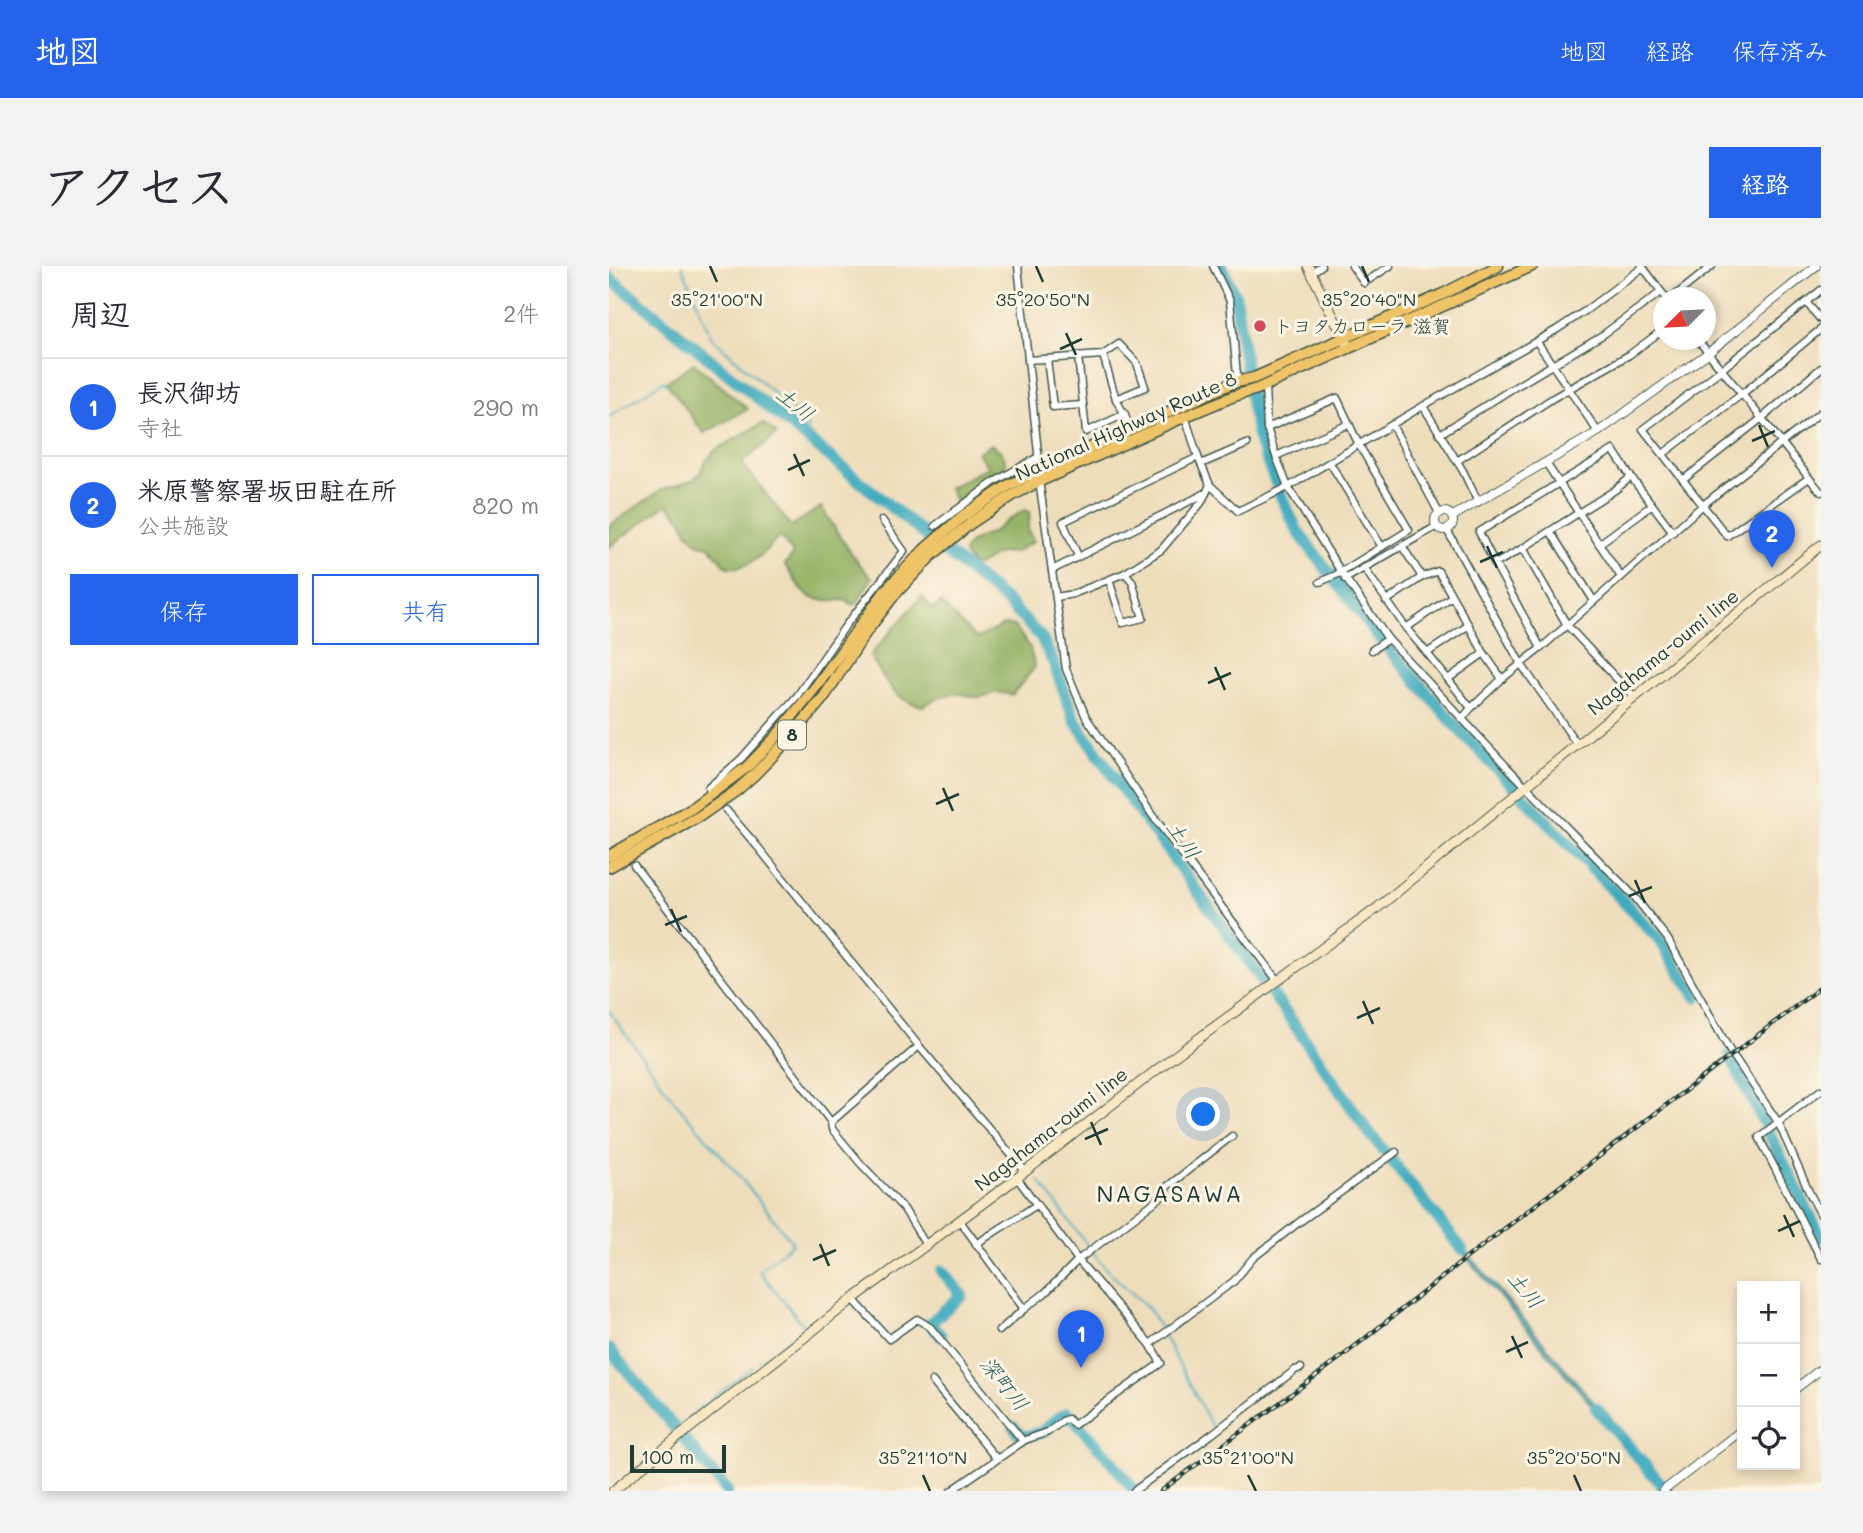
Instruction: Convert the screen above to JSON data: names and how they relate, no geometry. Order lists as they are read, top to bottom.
{
  "streets": {
    "highway": ["National Highway Route 8", "8"],
    "main road": ["Nagahama-oumi line"]
  },
  "districts": ["NAGASAWA"],
  "water": ["土川", "深町川"],
  "places": ["トヨタカローラ 滋賀"],
  "scale_bar": "100 m",
  "north": "bottom left",
  "page": {
    "header": "地図",
    "nav": ["地図", "経路", "保存済み"],
    "title": "アクセス",
    "buttons": [
      "経路",
      ["保存", "共有"]
    ],
    "heading": ["周辺", "2件"],
    "list": [
      {
        "mark": "1",
        "name": "長沢御坊",
        "note": "寺社",
        "value": "290 m"
      },
      {
        "mark": "2",
        "name": "米原警察署坂田駐在所",
        "note": "公共施設",
        "value": "820 m"
      }
    ],
    "pins": ["2", "1"],
    "map_buttons": ["+", "−"],
    "scale": "100 m"
  },
  "coordinates": [
    "35°21'00\"N",
    "35°20'50\"N",
    "35°20'40\"N",
    "35°21'10\"N"
  ]
}
